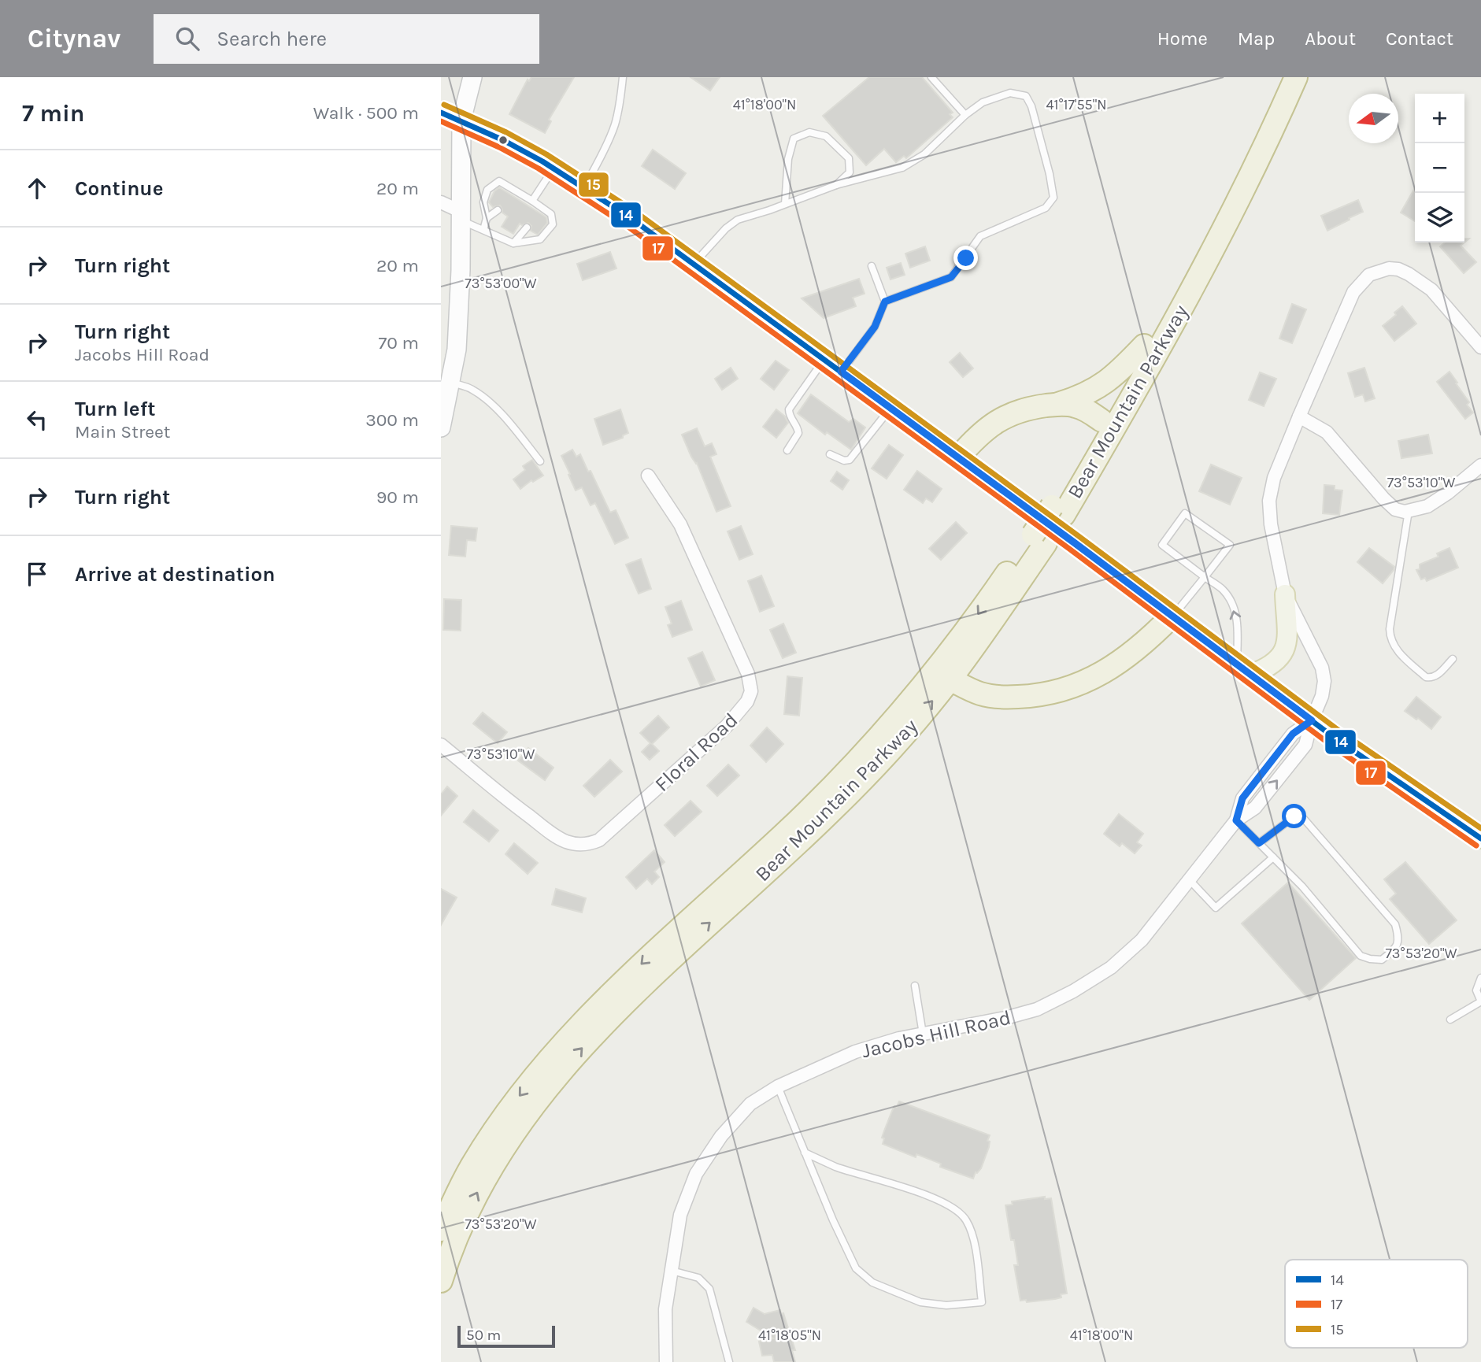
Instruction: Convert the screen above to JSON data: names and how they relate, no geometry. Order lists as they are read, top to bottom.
{
  "streets": {
    "highway": ["Bear Mountain Parkway"],
    "street": ["Floral Road", "Jacobs Hill Road"]
  },
  "lines": ["transit line 15", "transit line 14", "transit line 17"],
  "legend": ["14", "17", "15"],
  "scale_bar": "50 m",
  "north": "left",
  "page": {
    "header": "Citynav",
    "search": "Search here",
    "nav": [
      "Home",
      "Map",
      "About",
      "Contact"
    ],
    "heading": ["7 min", "Walk · 500 m"],
    "map_buttons": ["+", "−"],
    "list": [
      ["Continue", "20 m"],
      ["Turn right", "20 m"],
      ["Turn right", "Jacobs Hill Road", "70 m"],
      ["Turn left", "Main Street", "300 m"],
      ["Turn right", "90 m"],
      "Arrive at destination"
    ],
    "scale": "50 m"
  },
  "coordinates": [
    "41°18'00\"N",
    "41°17'55\"N",
    "73°53'00\"W",
    "73°53'10\"W",
    "73°53'20\"W",
    "41°18'05\"N"
  ]
}
